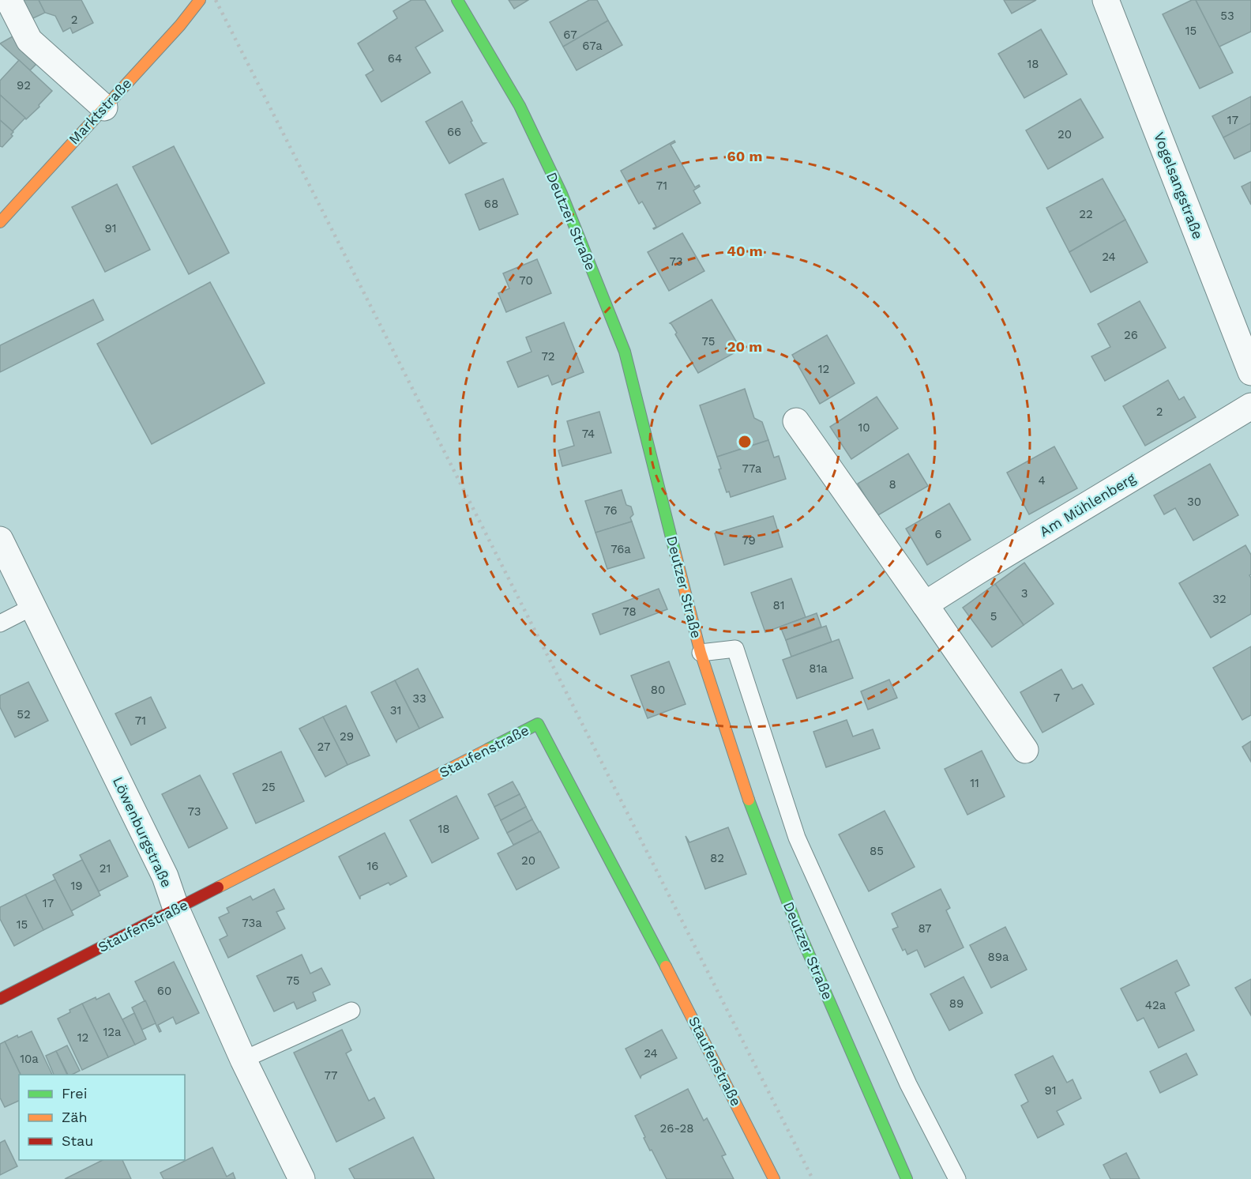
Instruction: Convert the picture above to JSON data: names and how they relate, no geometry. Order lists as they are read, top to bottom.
{
  "streets": {
    "street": [
      "Marktstraße",
      "Vogelsangstraße",
      "Deutzer Straße",
      "Am Mühlenberg",
      "Staufenstraße",
      "Löwenburgstraße"
    ]
  },
  "crossings": [
    ["Staufenstraße", "Löwenburgstraße"]
  ],
  "house_numbers": [
    "53",
    "2",
    "15",
    "67",
    "67a",
    "64",
    "18",
    "92",
    "17",
    "66",
    "20",
    "71",
    "68",
    "22",
    "91",
    "24",
    "73",
    "70",
    "26",
    "75",
    "72",
    "12",
    "2",
    "10",
    "74",
    "77a",
    "4",
    "8",
    "30",
    "76",
    "6",
    "79",
    "76a",
    "3",
    "32",
    "81",
    "78",
    "5",
    "81a",
    "80",
    "7",
    "33",
    "31",
    "52",
    "71",
    "29",
    "27",
    "11",
    "25",
    "73",
    "18",
    "85",
    "82",
    "20",
    "16",
    "21",
    "19",
    "17",
    "73a",
    "15",
    "87",
    "89a",
    "75",
    "60",
    "89",
    "42a",
    "12a",
    "12",
    "24",
    "10a",
    "77",
    "91",
    "26-28"
  ],
  "legend": ["Frei", "Zäh", "Stau"],
  "rings": ["60 m", "40 m", "20 m"]
}
